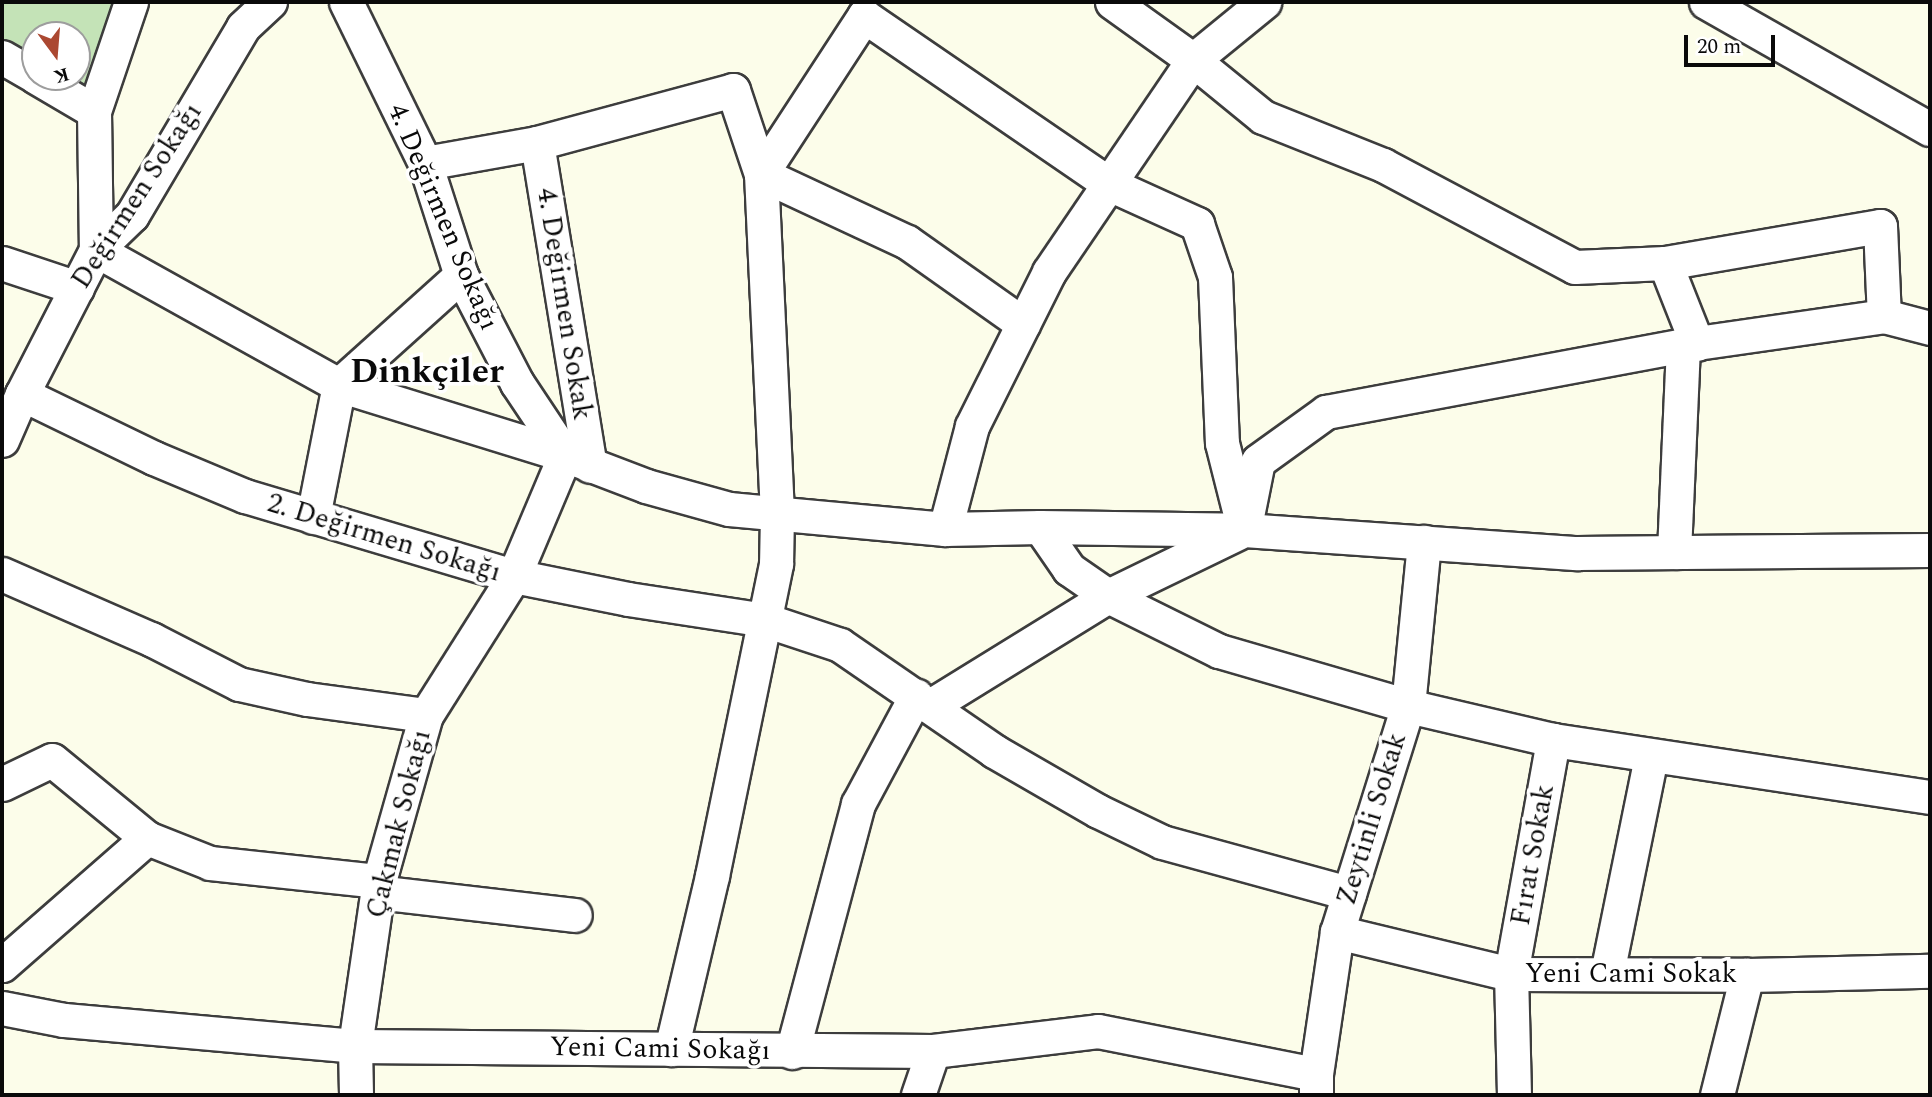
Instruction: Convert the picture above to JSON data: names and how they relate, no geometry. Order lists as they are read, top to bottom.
{
  "streets": {
    "street": [
      "Değirmen Sokağı",
      "4. Değirmen Sokağı",
      "4. Değirmen Sokak",
      "2. Değirmen Sokağı",
      "Zeytinli Sokak",
      "Çakmak Sokağı",
      "Fırat Sokak",
      "Yeni Cami Sokak",
      "Yeni Cami Sokağı"
    ]
  },
  "crossings": [
    ["Değirmen Sokağı", "2. Değirmen Sokağı"],
    ["4. Değirmen Sokağı", "4. Değirmen Sokak"],
    ["4. Değirmen Sokağı", "Çakmak Sokağı"],
    ["4. Değirmen Sokak", "Çakmak Sokağı"],
    ["2. Değirmen Sokağı", "Zeytinli Sokak"],
    ["2. Değirmen Sokağı", "Çakmak Sokağı"],
    ["Zeytinli Sokak", "Yeni Cami Sokak"],
    ["Zeytinli Sokak", "Yeni Cami Sokağı"],
    ["Çakmak Sokağı", "Yeni Cami Sokağı"],
    ["Fırat Sokak", "Yeni Cami Sokak"]
  ],
  "districts": ["Dinkçiler"],
  "scale_bar": "20 m",
  "north": "bottom"
}
